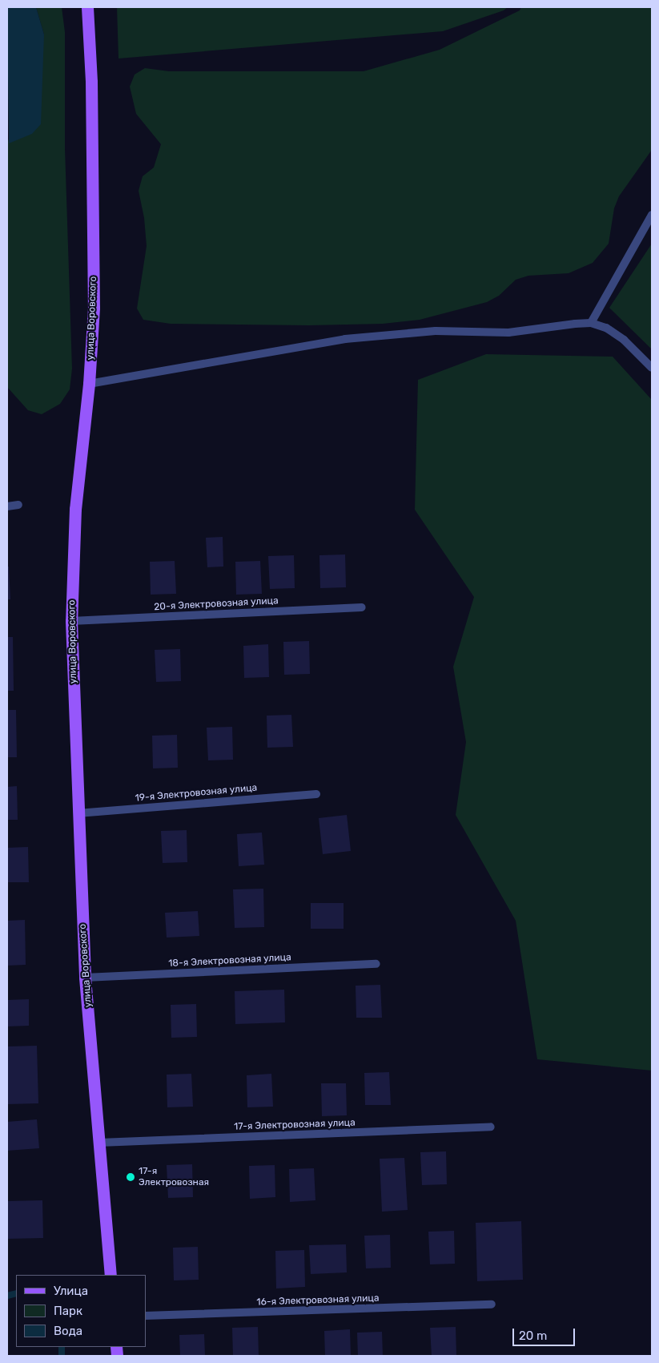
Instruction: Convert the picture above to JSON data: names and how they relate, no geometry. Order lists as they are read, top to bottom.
{
  "streets": {
    "main road": ["улица Воровского"],
    "street": [
      "20-я Электровозная улица",
      "19-я Электровозная улица",
      "18-я Электровозная улица",
      "17-я Электровозная улица",
      "16-я Электровозная улица"
    ]
  },
  "crossings": [
    ["улица Воровского", "20-я Электровозная улица"],
    ["улица Воровского", "19-я Электровозная улица"],
    ["улица Воровского", "18-я Электровозная улица"],
    ["улица Воровского", "17-я Электровозная улица"]
  ],
  "places": ["17-я Электровозная"],
  "legend": ["Улица", "Парк", "Вода"],
  "scale_bar": "20 m"
}
